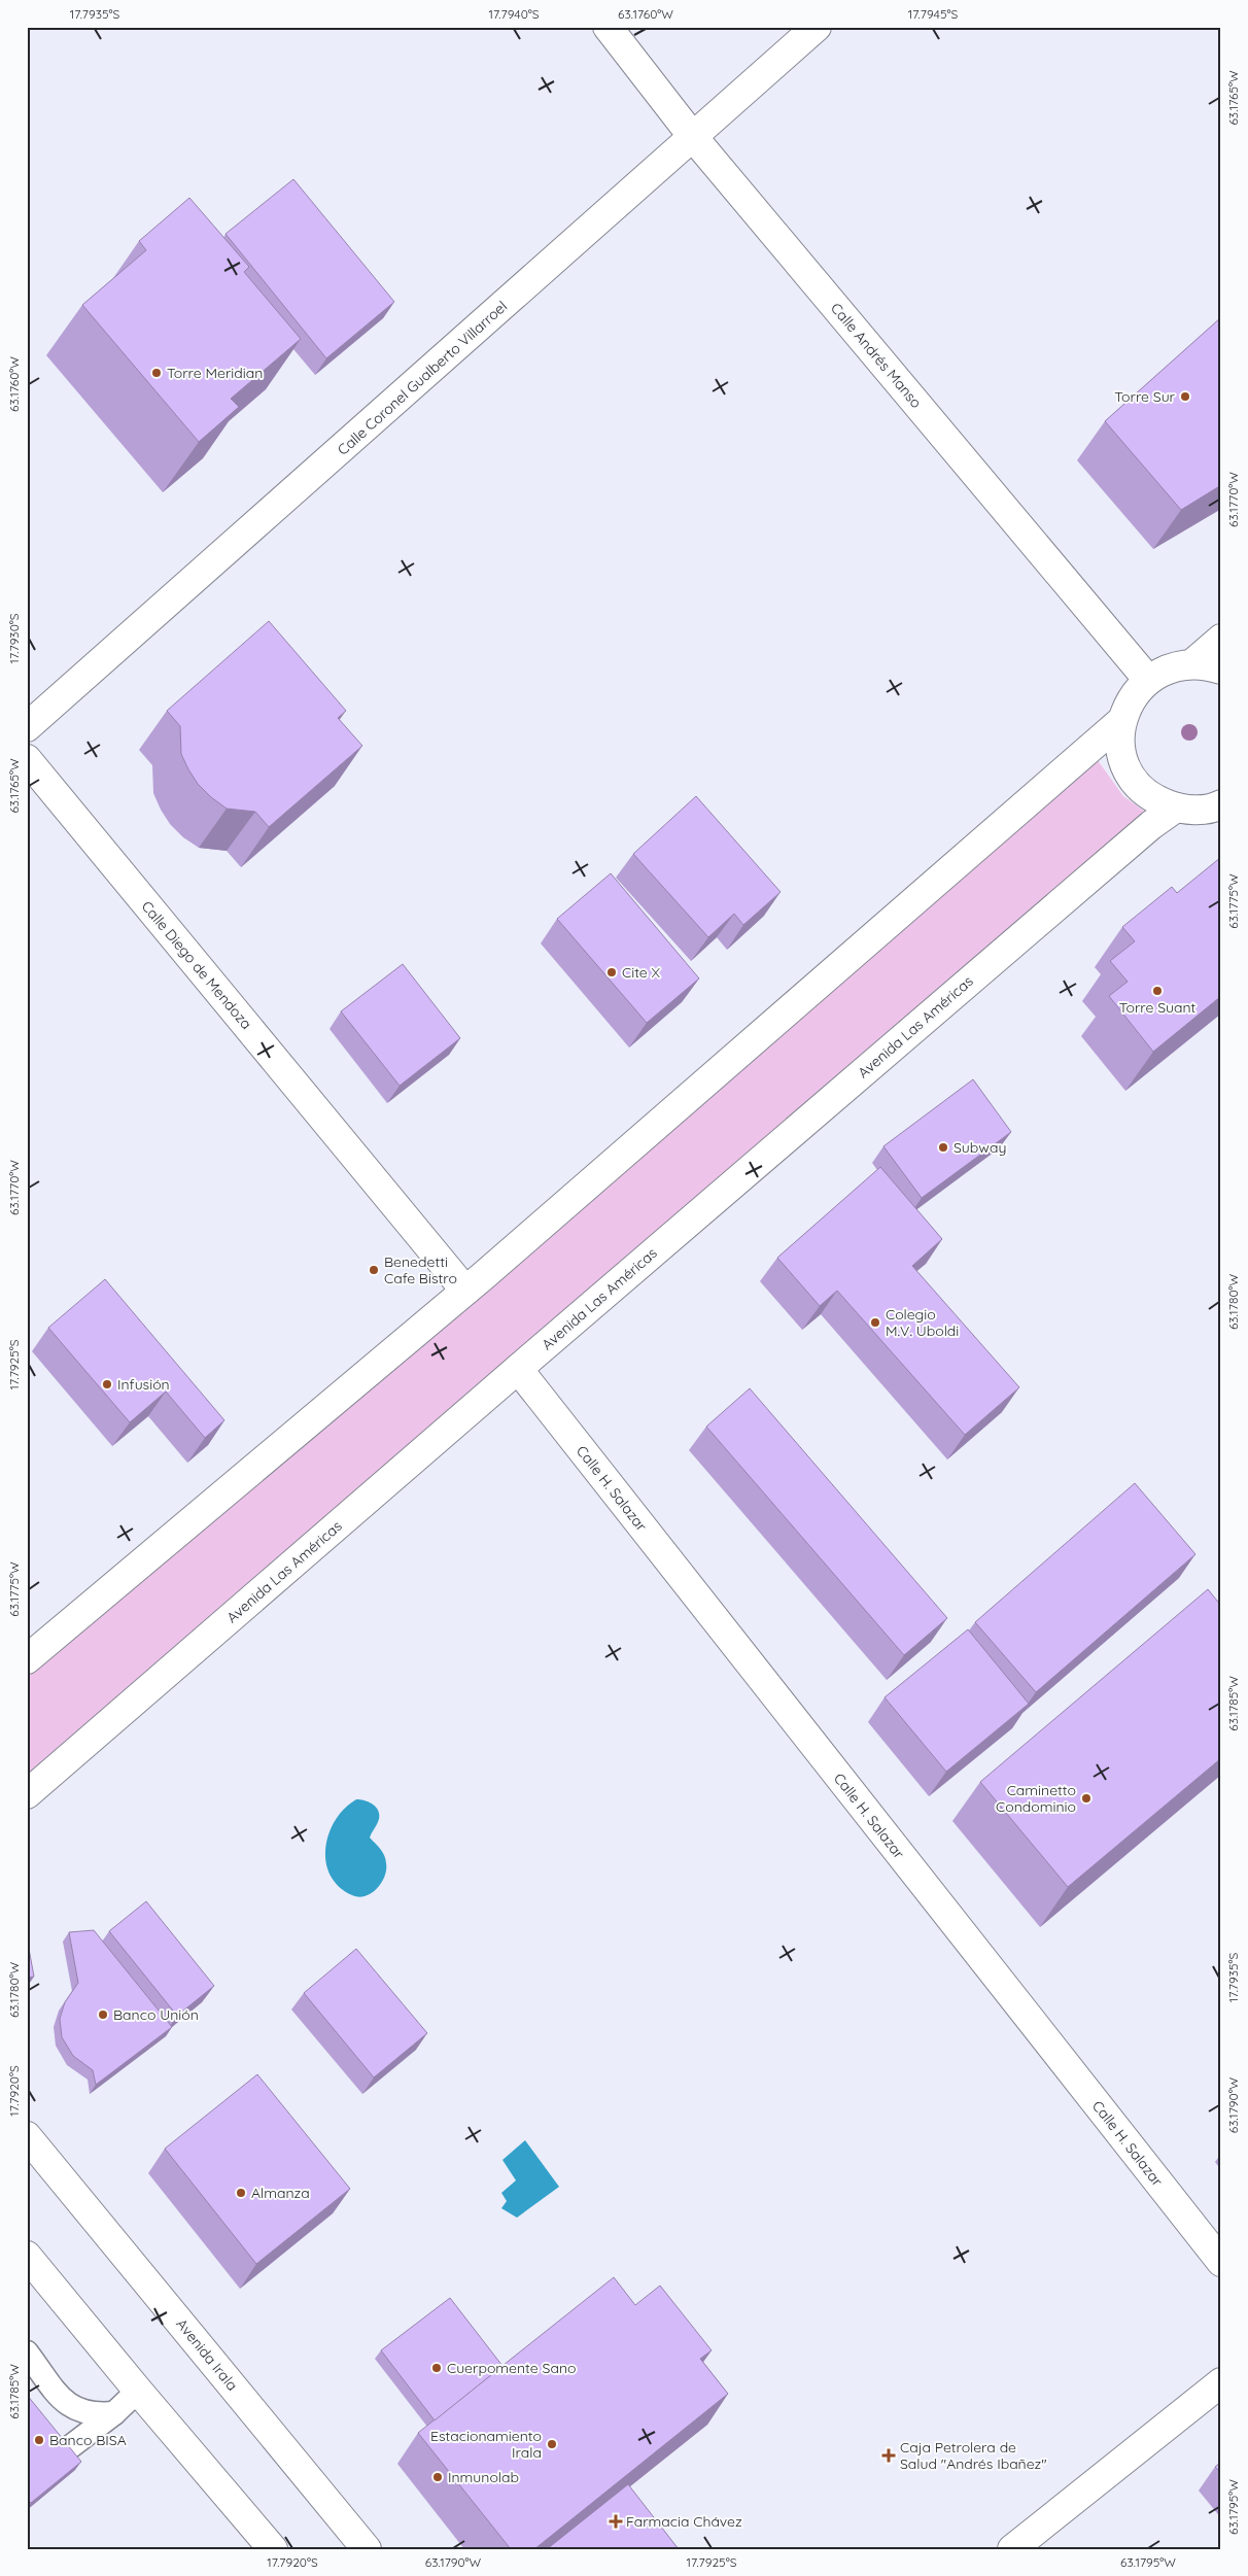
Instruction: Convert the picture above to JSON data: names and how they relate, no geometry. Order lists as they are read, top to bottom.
{
  "streets": {
    "street": [
      "Calle Andrés Manso",
      "Calle Coronel Gualberto Villarroel",
      "Calle Diego de Mendoza",
      "Avenida Las Américas",
      "Calle H. Salazar",
      "Avenida Irala"
    ]
  },
  "crossings": [
    ["Calle Andrés Manso", "Calle Coronel Gualberto Villarroel"],
    ["Avenida Las Américas", "Calle H. Salazar"]
  ],
  "places": {
    "other": [
      "Torre Meridian",
      "Torre Sur",
      "Cite X",
      "Torre Suant",
      "Subway",
      "Benedetti Cafe Bistro",
      "Colegio M.V. Uboldi",
      "Infusión",
      "Caminetto Condominio",
      "Banco Unión",
      "Almanza",
      "Cuerpomente Sano",
      "Banco BISA",
      "Estacionamiento Irala",
      "Inmunolab"
    ],
    "health": ["Caja Petrolera de Salud \"Andrés Ibañez\"", "Farmacia Chávez"]
  },
  "coordinates": [
    "17.7935°S",
    "17.7940°S",
    "63.1760°W",
    "17.7945°S",
    "63.1765°W",
    "63.1770°W",
    "17.7930°S",
    "63.1775°W",
    "63.1780°W",
    "17.7925°S",
    "63.1785°W",
    "17.7920°S",
    "63.1790°W",
    "63.1795°W"
  ]
}
